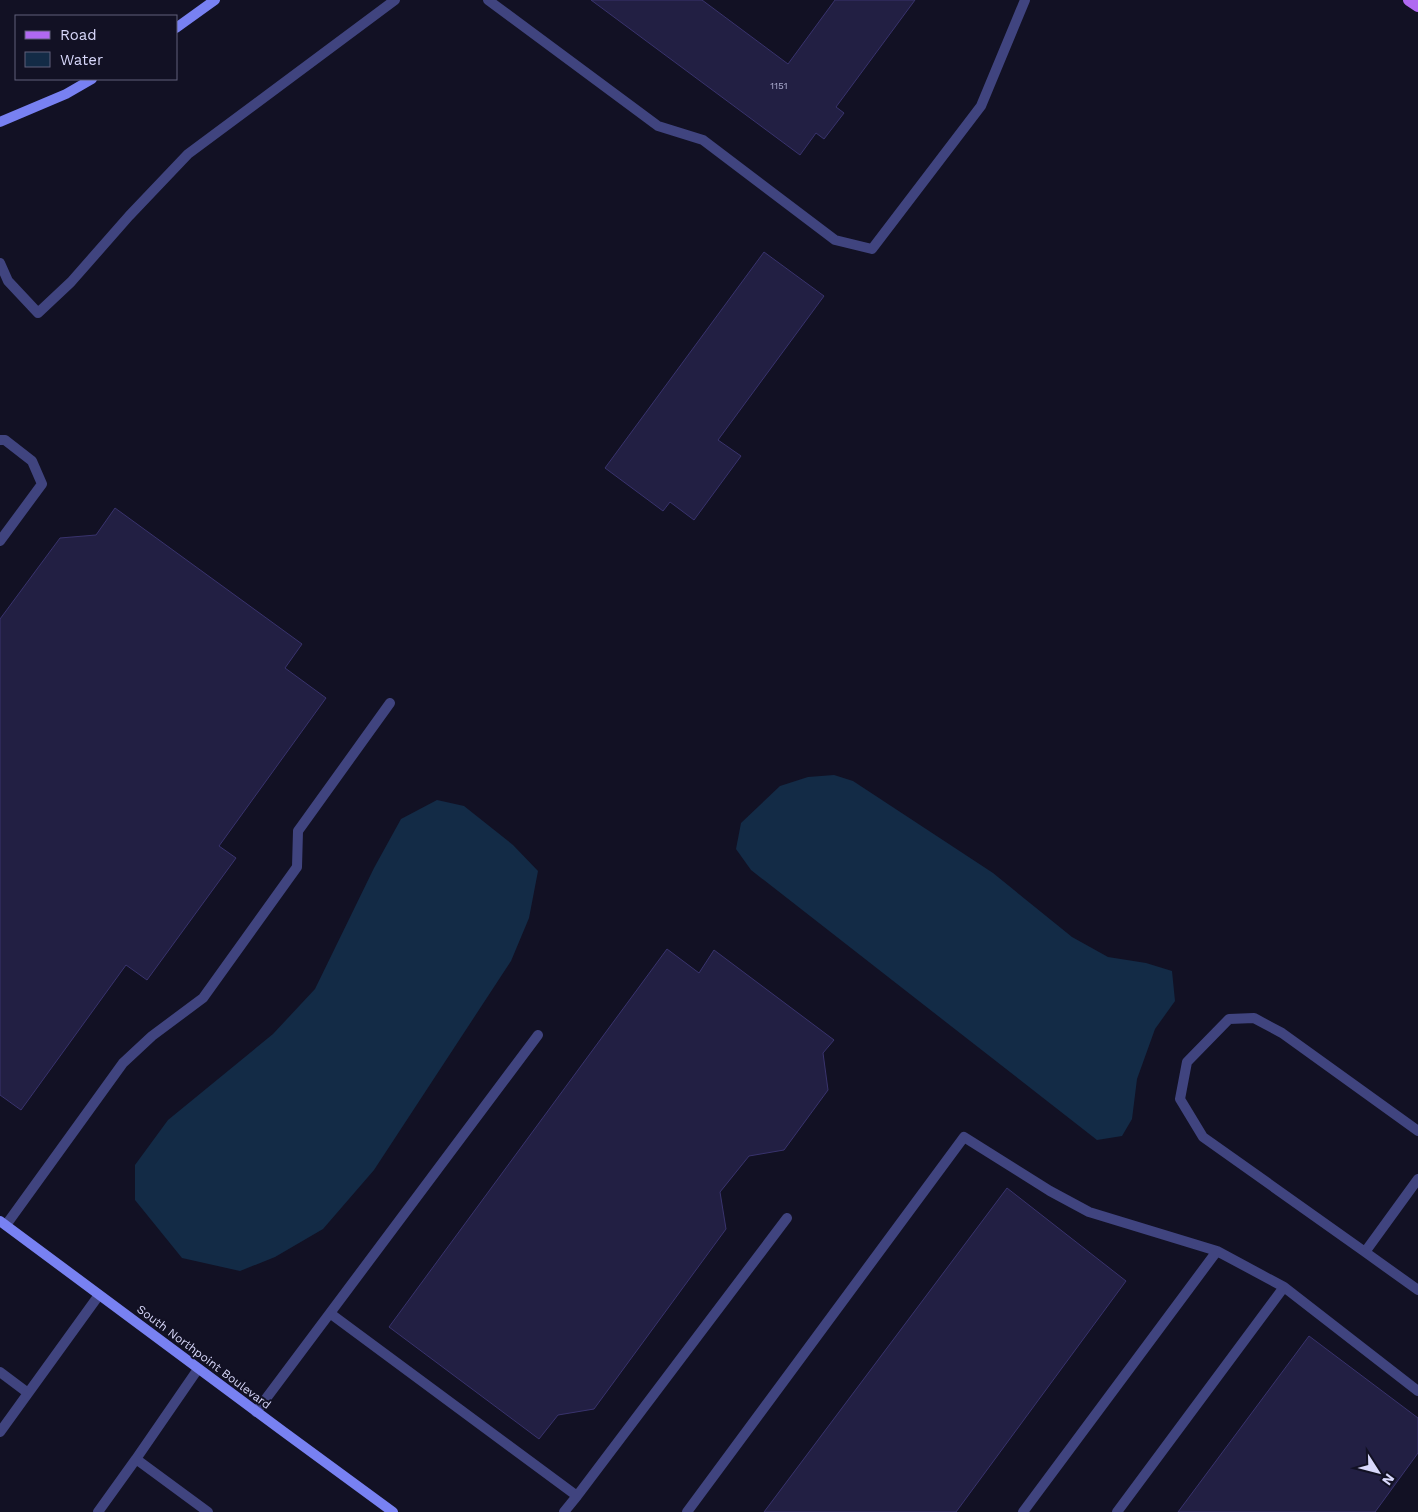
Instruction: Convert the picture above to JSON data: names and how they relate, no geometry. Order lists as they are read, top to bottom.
{
  "streets": {
    "street": ["South Northpoint Boulevard"]
  },
  "house_numbers": ["1151"],
  "legend": ["Road", "Water"],
  "north": "bottom right"
}
